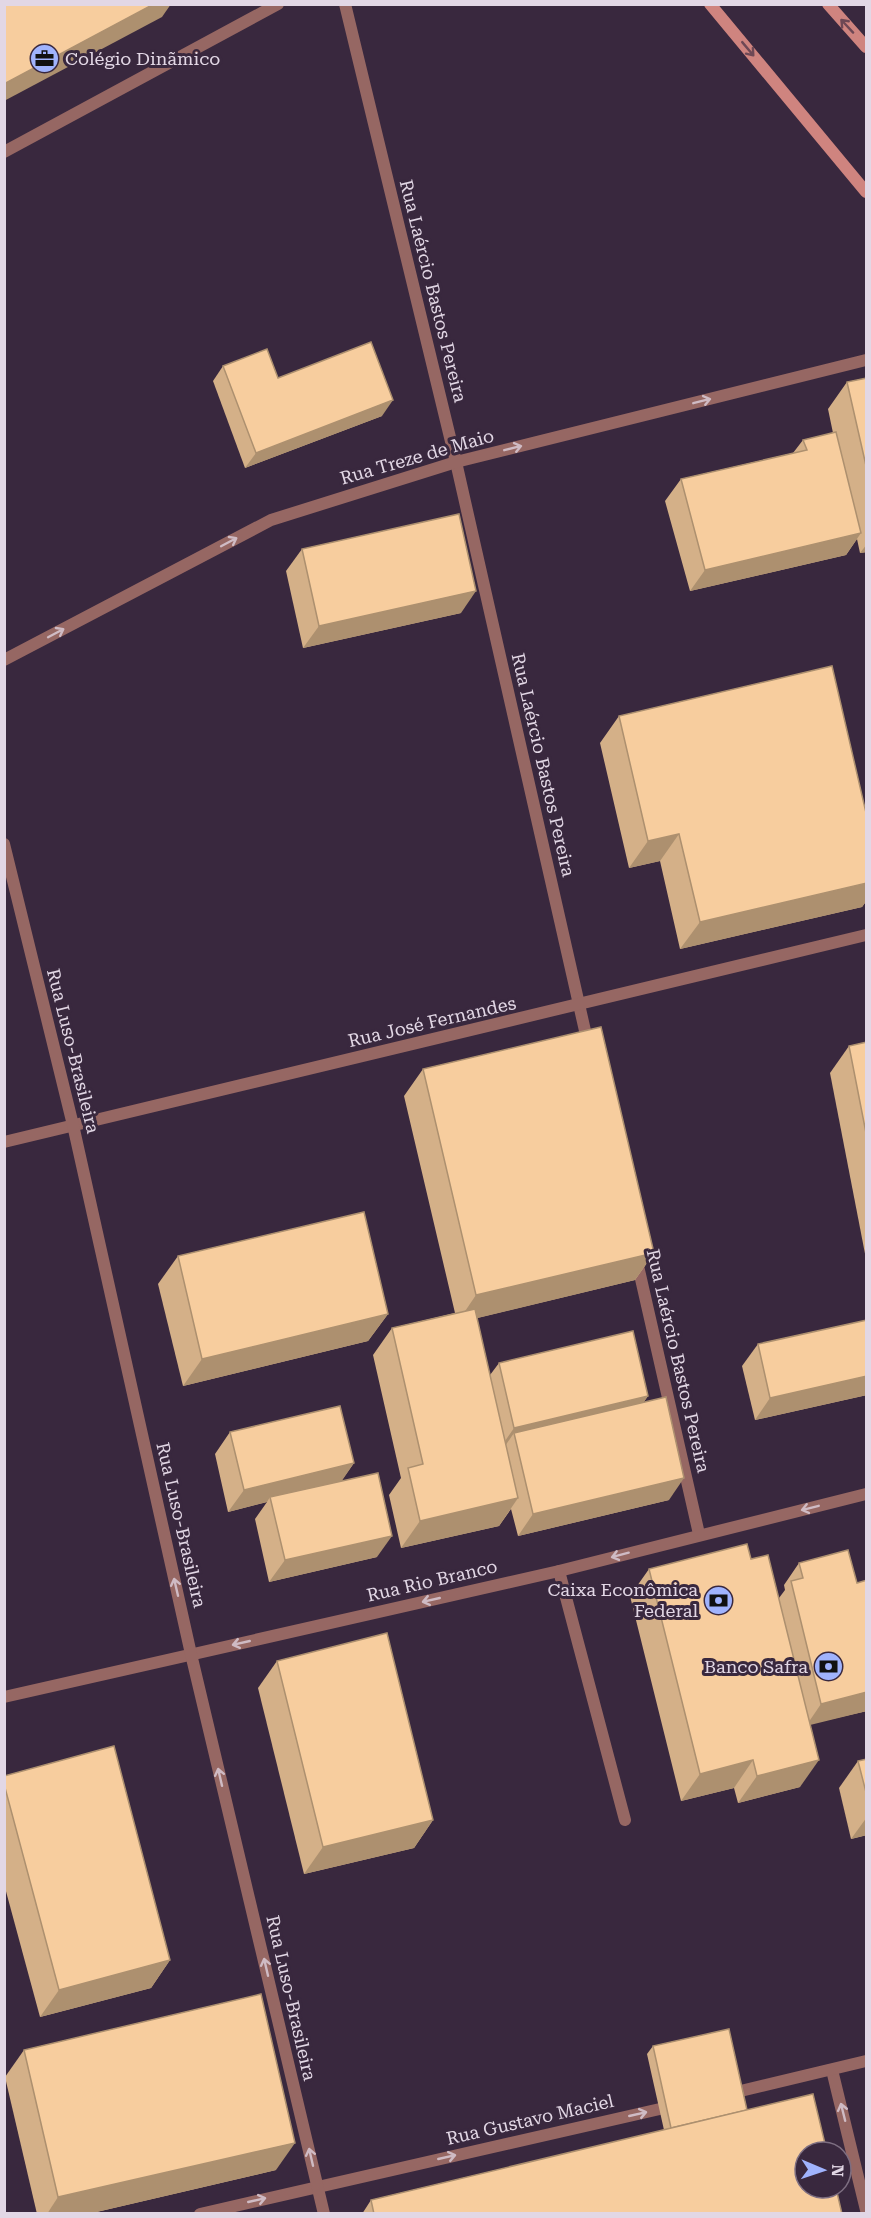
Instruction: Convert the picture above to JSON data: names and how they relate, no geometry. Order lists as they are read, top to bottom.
{
  "streets": {
    "street": [
      "Rua Laércio Bastos Pereira",
      "Rua Treze de Maio",
      "Rua José Fernandes",
      "Rua Luso-Brasileira",
      "Rua Rio Branco",
      "Rua Gustavo Maciel"
    ]
  },
  "crossings": [
    ["Rua Laércio Bastos Pereira", "Rua Treze de Maio"],
    ["Rua Laércio Bastos Pereira", "Rua José Fernandes"],
    ["Rua Laércio Bastos Pereira", "Rua Rio Branco"],
    ["Rua José Fernandes", "Rua Luso-Brasileira"],
    ["Rua Luso-Brasileira", "Rua Rio Branco"],
    ["Rua Luso-Brasileira", "Rua Gustavo Maciel"]
  ],
  "one_way": [
    "Rua Treze de Maio",
    "Rua Luso-Brasileira",
    "Rua Rio Branco",
    "Rua Gustavo Maciel"
  ],
  "places": {
    "office": ["Colégio Dinãmico"],
    "bank": ["Caixa Econômica Federal", "Banco Safra"]
  },
  "north": "right"
}
